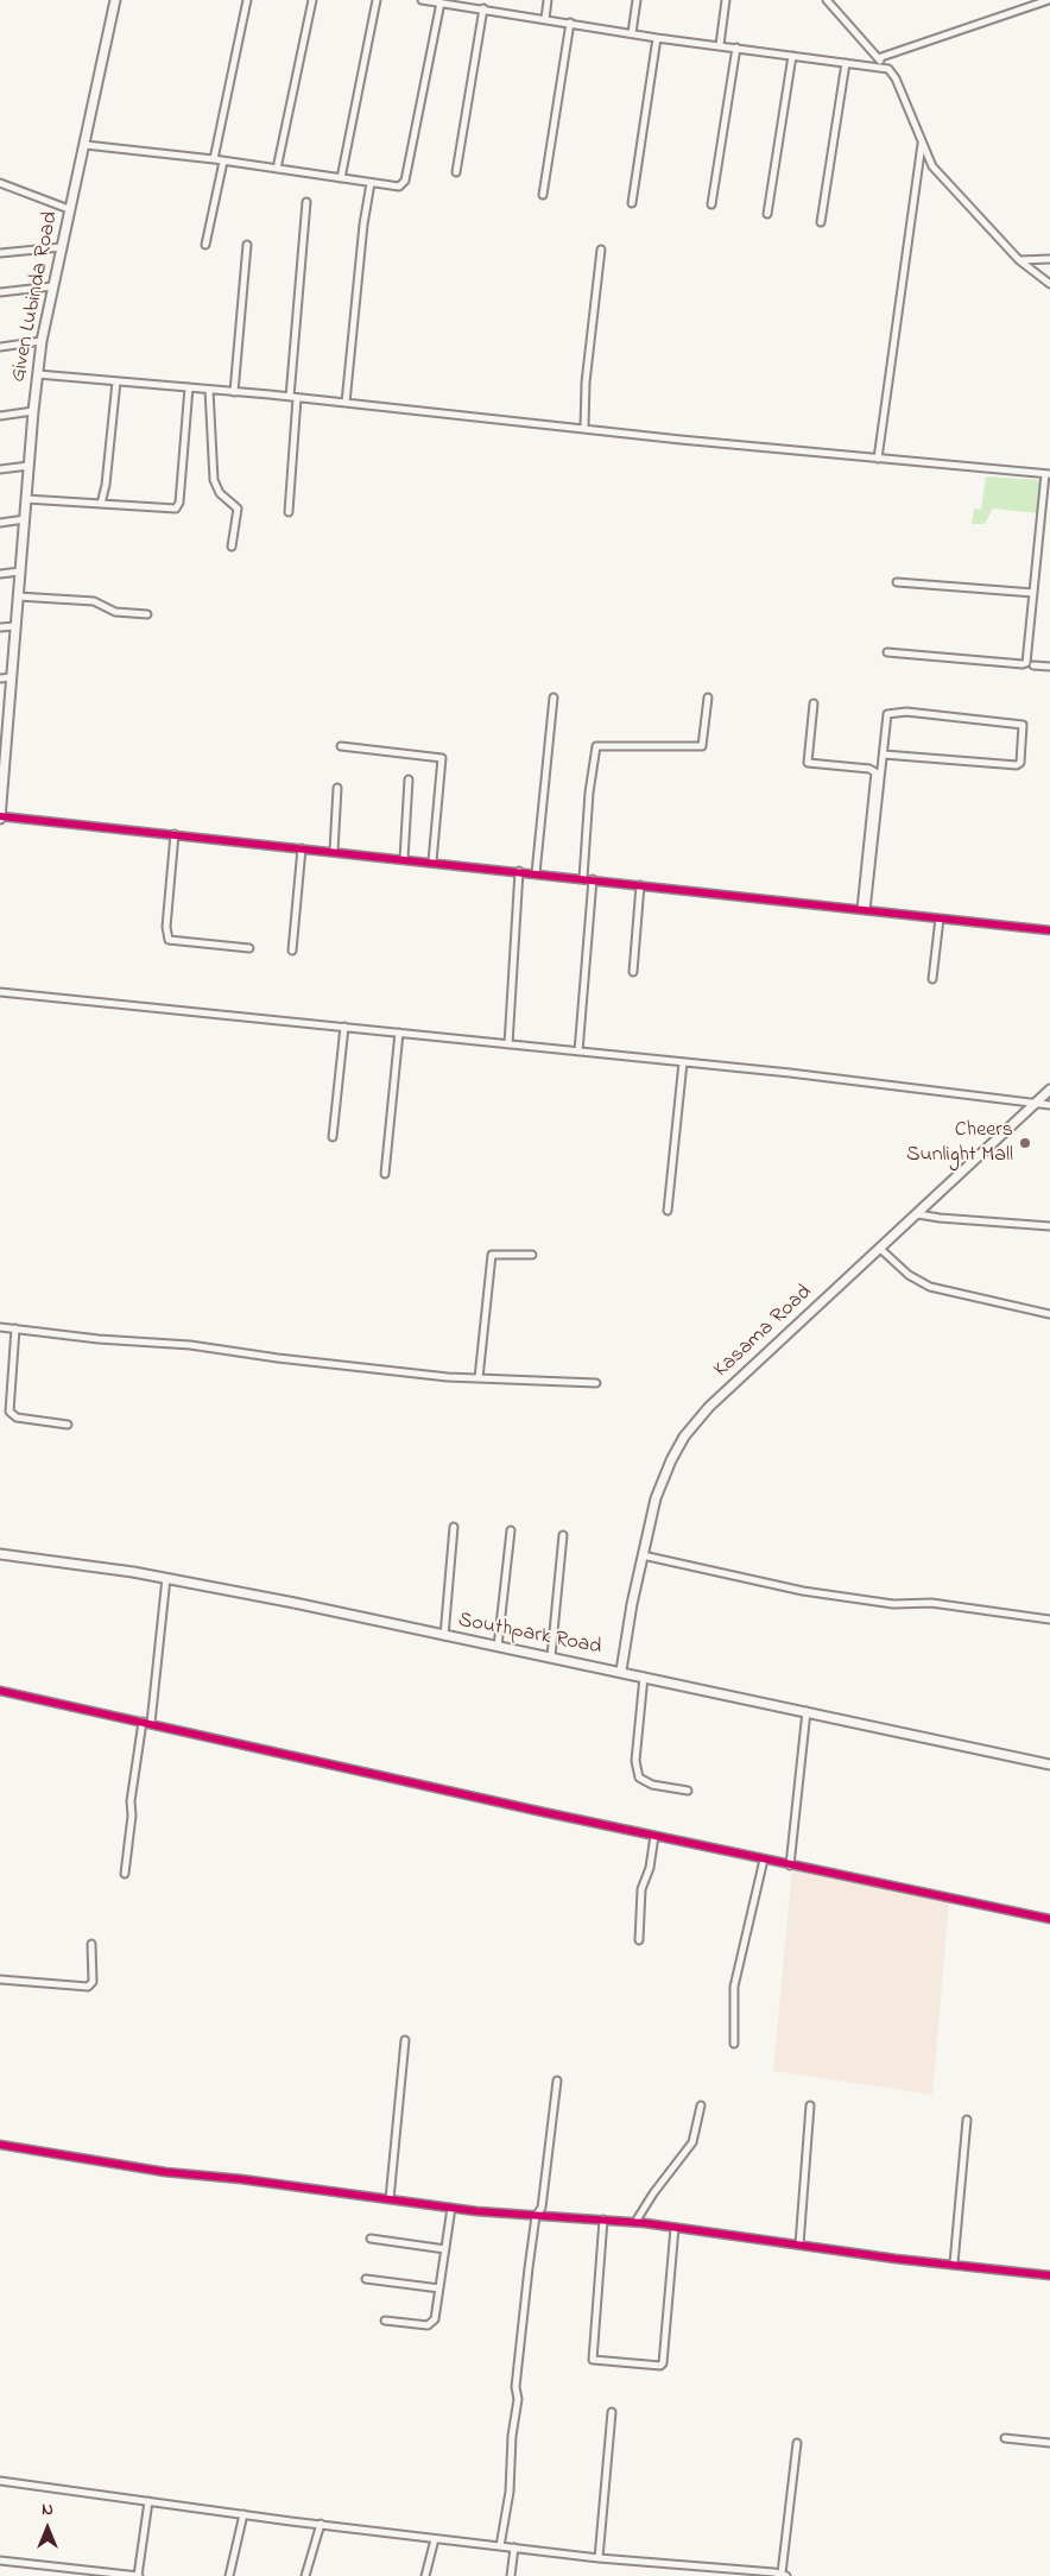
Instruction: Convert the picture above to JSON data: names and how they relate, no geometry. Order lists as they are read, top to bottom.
{
  "streets": {
    "street": ["Given Lubinda Road", "Kasama Road", "Southpark Road"]
  },
  "crossings": [
    ["Kasama Road", "Southpark Road"]
  ],
  "places": ["Cheers Sunlight Mall"],
  "north": "top"
}
